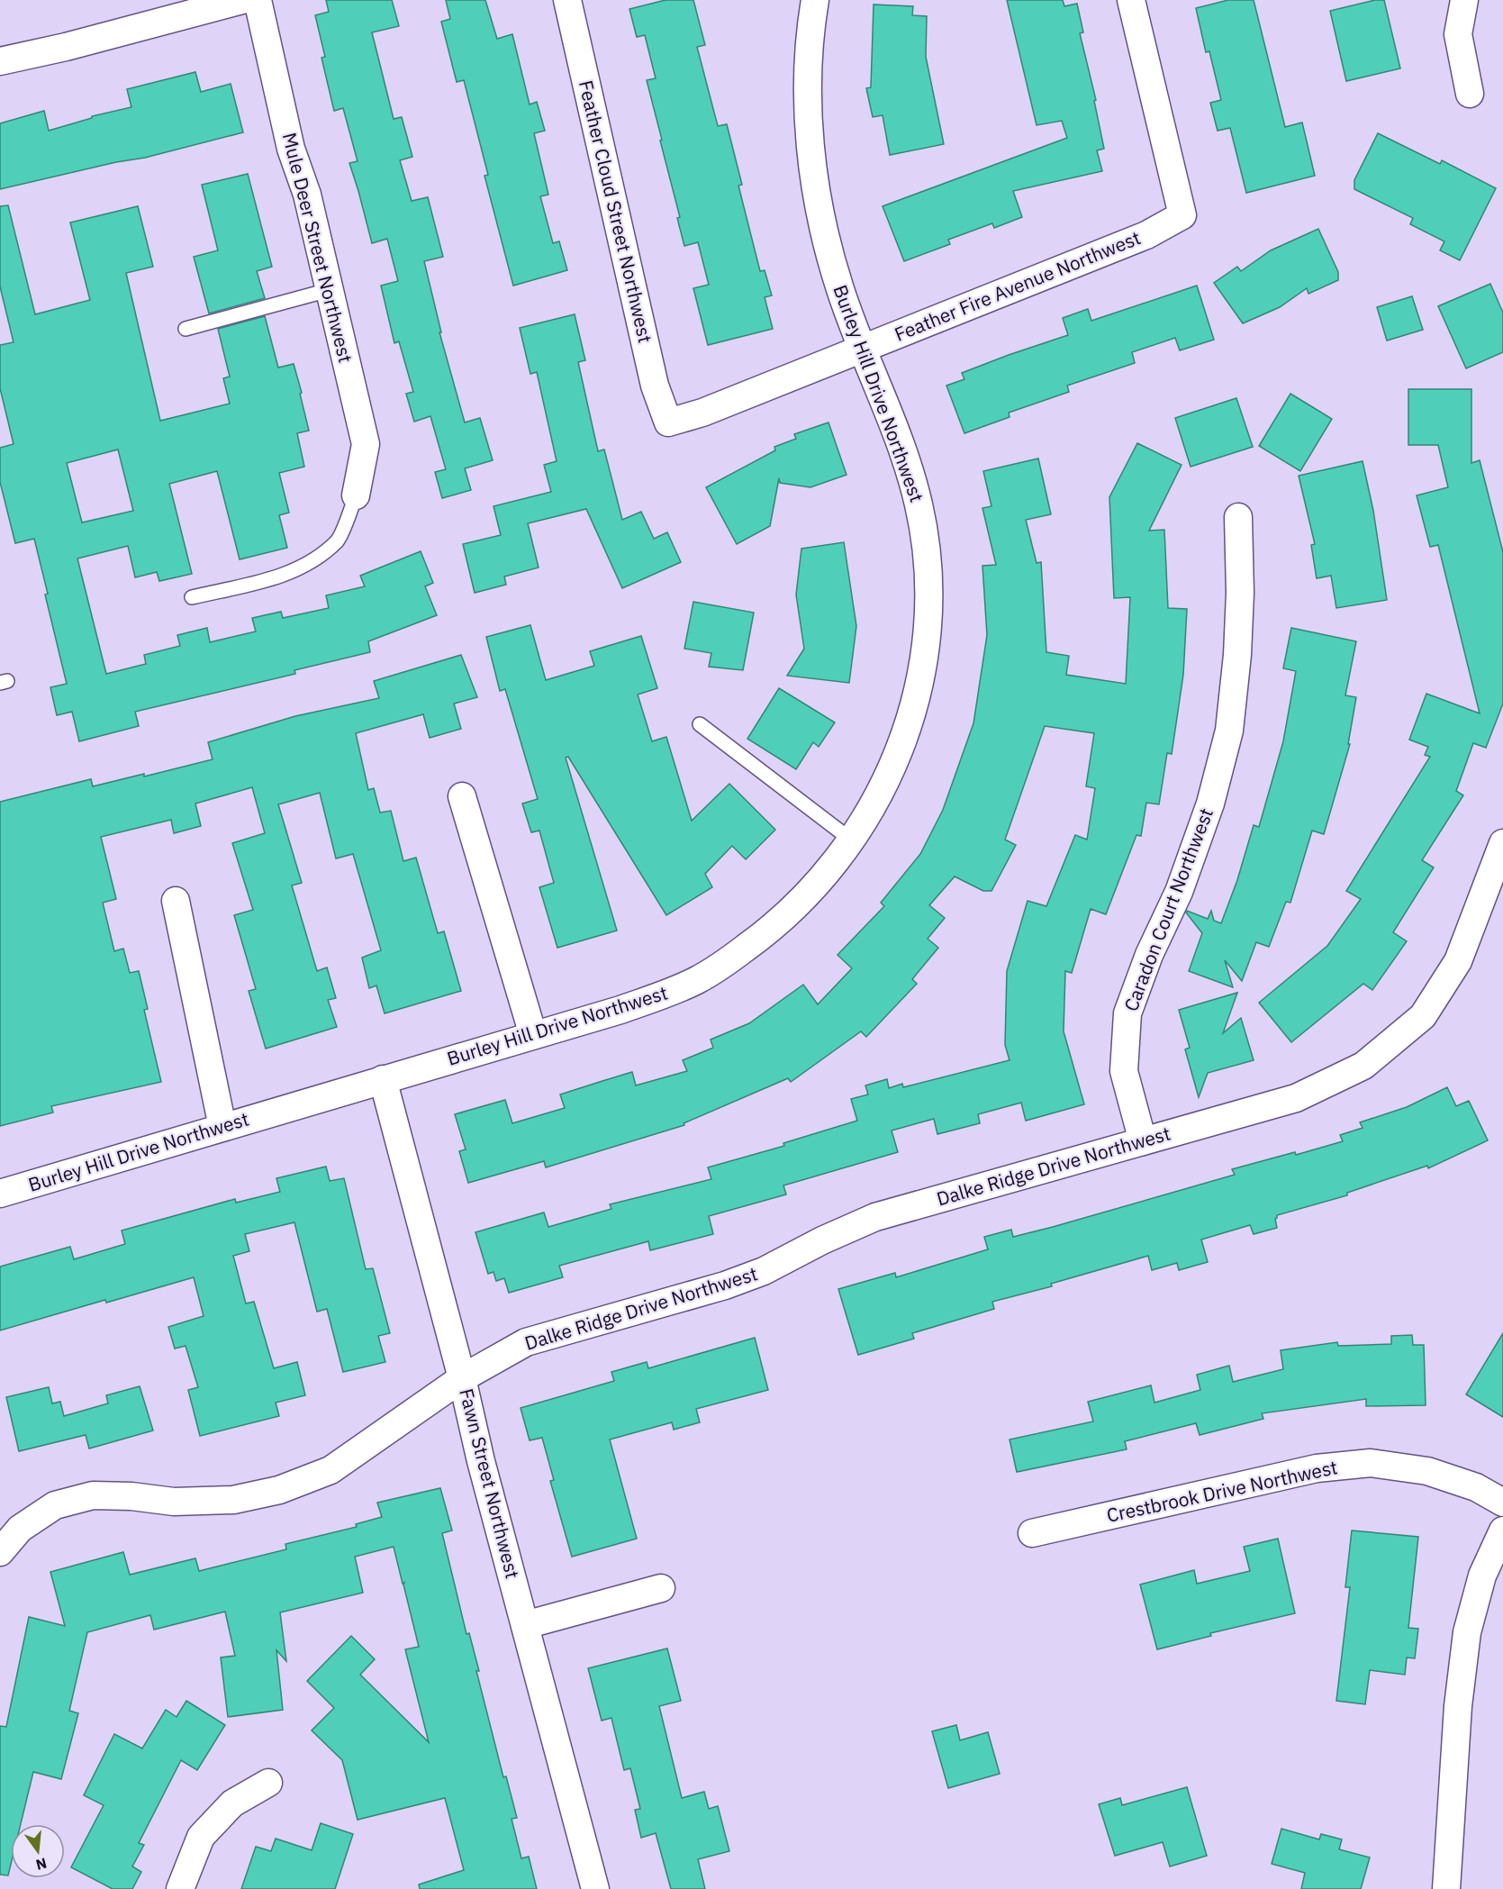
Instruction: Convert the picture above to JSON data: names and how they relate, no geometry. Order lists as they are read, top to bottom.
{
  "streets": {
    "street": [
      "Feather Cloud Street Northwest",
      "Mule Deer Street Northwest",
      "Feather Fire Avenue Northwest",
      "Burley Hill Drive Northwest",
      "Caradon Court Northwest",
      "Dalke Ridge Drive Northwest",
      "Fawn Street Northwest",
      "Crestbrook Drive Northwest"
    ]
  },
  "crossings": [
    ["Feather Cloud Street Northwest", "Feather Fire Avenue Northwest"],
    ["Feather Fire Avenue Northwest", "Burley Hill Drive Northwest"],
    ["Burley Hill Drive Northwest", "Fawn Street Northwest"],
    ["Caradon Court Northwest", "Dalke Ridge Drive Northwest"],
    ["Dalke Ridge Drive Northwest", "Fawn Street Northwest"]
  ],
  "north": "bottom"
}
